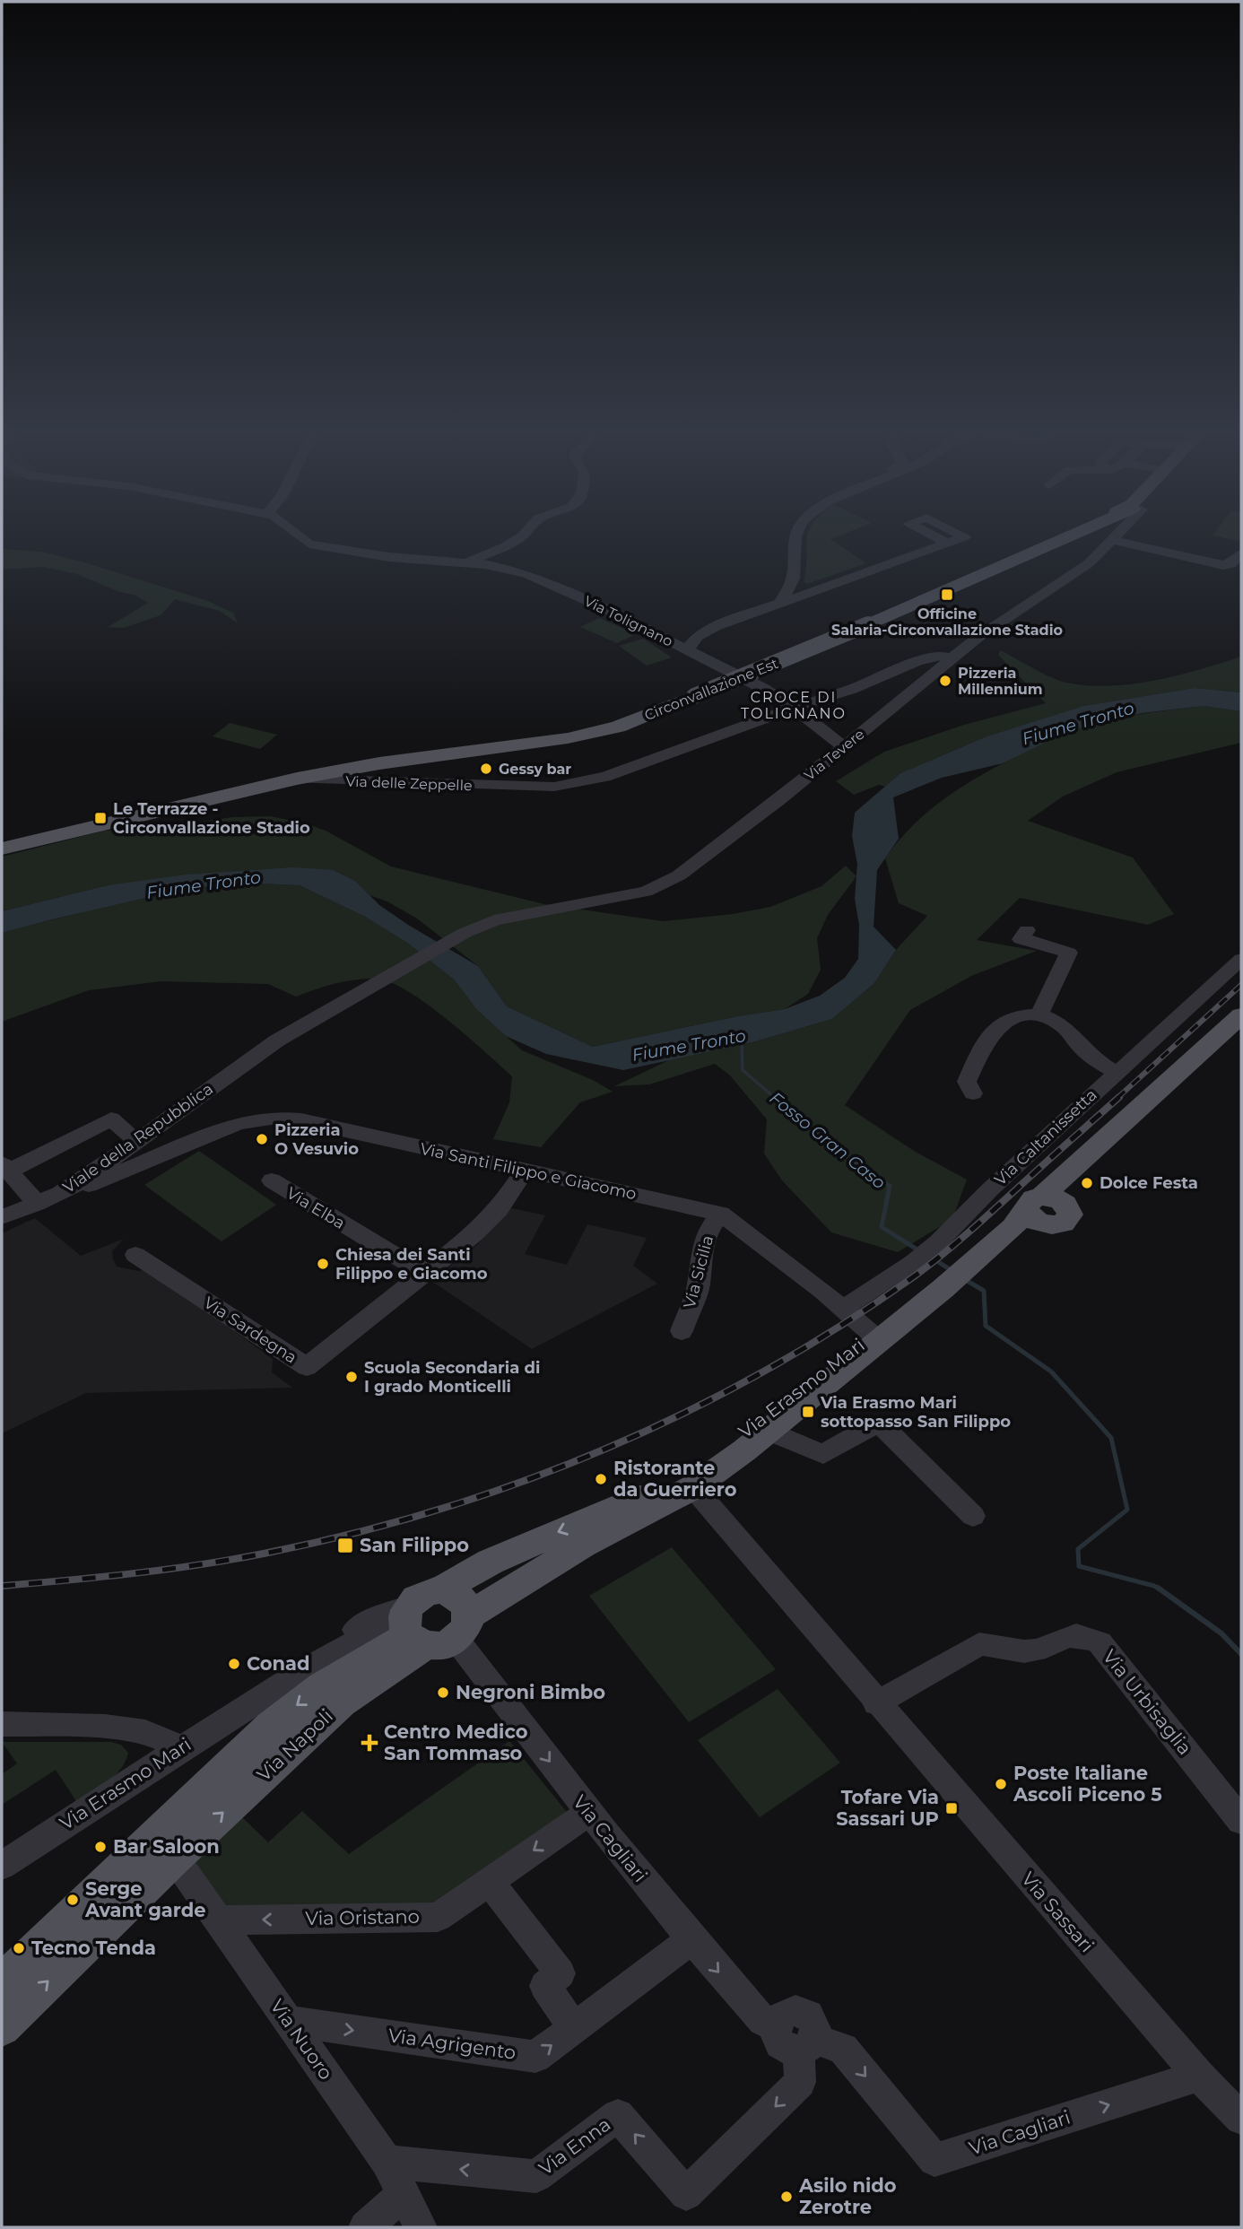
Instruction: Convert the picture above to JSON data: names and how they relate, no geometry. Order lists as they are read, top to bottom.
{
  "streets": {
    "main road": [
      "Circonvallazione Est",
      "Via delle Zeppelle",
      "Via Erasmo Mari",
      "Via Napoli"
    ],
    "street": [
      "Via Tolignano",
      "Via Tevere",
      "Via Caltanissetta",
      "Viale della Repubblica",
      "Via Santi Filippo e Giacomo",
      "Via Elba",
      "Via Sicilia",
      "Via Sardegna",
      "Via Urbisaglia",
      "Via Cagliari",
      "Via Sassari",
      "Via Oristano",
      "Via Nuoro",
      "Via Agrigento",
      "Via Enna"
    ]
  },
  "crossings": [
    ["Via Tolignano", "Via Tevere"],
    ["Via Tolignano", "Via delle Zeppelle"],
    ["Circonvallazione Est", "Via delle Zeppelle"],
    ["Via Tevere", "Via delle Zeppelle"],
    ["Via Tevere", "Viale della Repubblica"],
    ["Via Caltanissetta", "Via Santi Filippo e Giacomo"],
    ["Viale della Repubblica", "Via Santi Filippo e Giacomo"],
    ["Via Santi Filippo e Giacomo", "Via Sicilia"],
    ["Via Santi Filippo e Giacomo", "Via Sardegna"],
    ["Via Santi Filippo e Giacomo", "Via Erasmo Mari"],
    ["Via Elba", "Via Sardegna"],
    ["Via Erasmo Mari", "Via Napoli"],
    ["Via Erasmo Mari", "Via Cagliari"],
    ["Via Erasmo Mari", "Via Sassari"],
    ["Via Napoli", "Via Cagliari"],
    ["Via Napoli", "Via Nuoro"],
    ["Via Cagliari", "Via Sassari"],
    ["Via Cagliari", "Via Oristano"],
    ["Via Cagliari", "Via Agrigento"],
    ["Via Cagliari", "Via Enna"],
    ["Via Oristano", "Via Nuoro"],
    ["Via Nuoro", "Via Agrigento"],
    ["Via Nuoro", "Via Enna"]
  ],
  "one_way": ["Via Cagliari", "Via Oristano", "Via Agrigento"],
  "districts": ["CROCE DI TOLIGNANO"],
  "water": ["Fiume Tronto", "Fosso Gran Caso"],
  "places": {
    "transit": [
      "Officine Salaria-Circonvallazione Stadio",
      "Le Terrazze - Circonvallazione Stadio",
      "Via Erasmo Mari sottopasso San Filippo",
      "San Filippo",
      "Tofare Via Sassari UP"
    ],
    "other": [
      "Pizzeria Millennium",
      "Gessy bar",
      "Pizzeria O Vesuvio",
      "Dolce Festa",
      "Chiesa dei Santi Filippo e Giacomo",
      "Scuola Secondaria di I grado Monticelli",
      "Ristorante da Guerriero",
      "Conad",
      "Negroni Bimbo",
      "Poste Italiane Ascoli Piceno 5",
      "Bar Saloon",
      "Serge Avant garde",
      "Tecno Tenda",
      "Asilo nido Zerotre"
    ],
    "health": ["Centro Medico San Tommaso"]
  }
}
